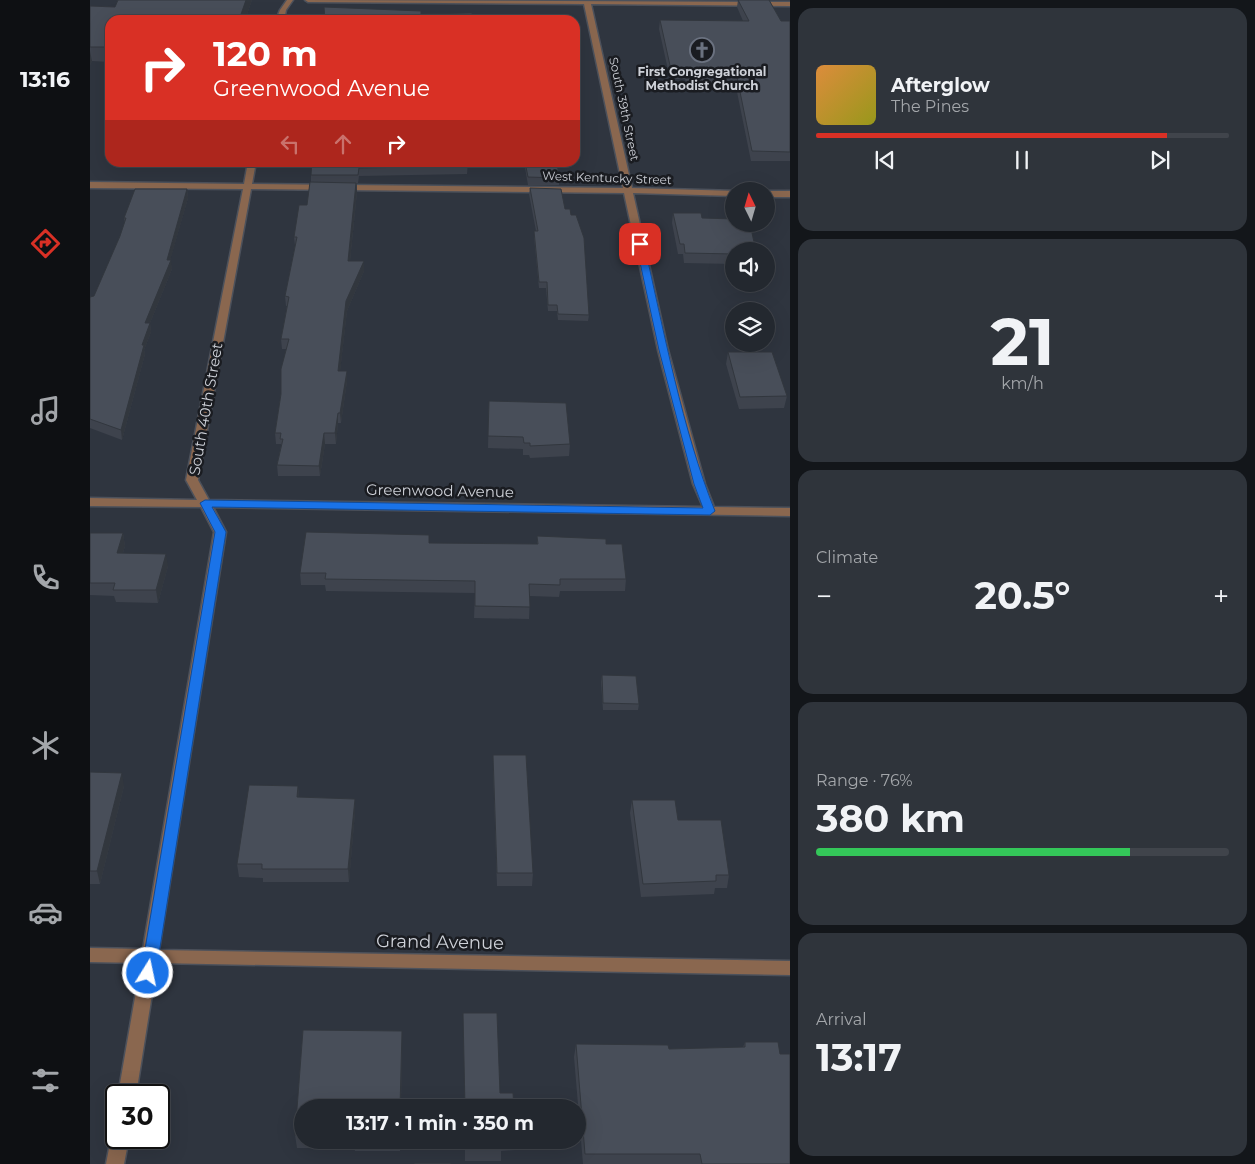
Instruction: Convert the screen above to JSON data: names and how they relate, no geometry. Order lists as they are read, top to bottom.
{
  "streets": {
    "street": [
      "South 39th Street",
      "West Kentucky Street",
      "South 40th Street",
      "Greenwood Avenue",
      "Grand Avenue"
    ]
  },
  "crossings": [
    ["South 39th Street", "West Kentucky Street"],
    ["South 39th Street", "Greenwood Avenue"],
    ["West Kentucky Street", "South 40th Street"],
    ["South 40th Street", "Greenwood Avenue"],
    ["South 40th Street", "Grand Avenue"]
  ],
  "places": {
    "church": ["First Congregational Methodist Church"]
  },
  "north": "top",
  "page": {
    "tabs": "13:16",
    "turn": ["120 m", "Greenwood Avenue"],
    "song": ["Afterglow", "The Pines"],
    "tile": [
      ["21", "km/h"],
      "Climate",
      ["Range · 76%", "380 km"],
      ["Arrival", "13:17"]
    ],
    "heat": ["−", "20.5°", "+"],
    "limit": "30",
    "trip": "13:17 · 1 min · 350 m"
  }
}
